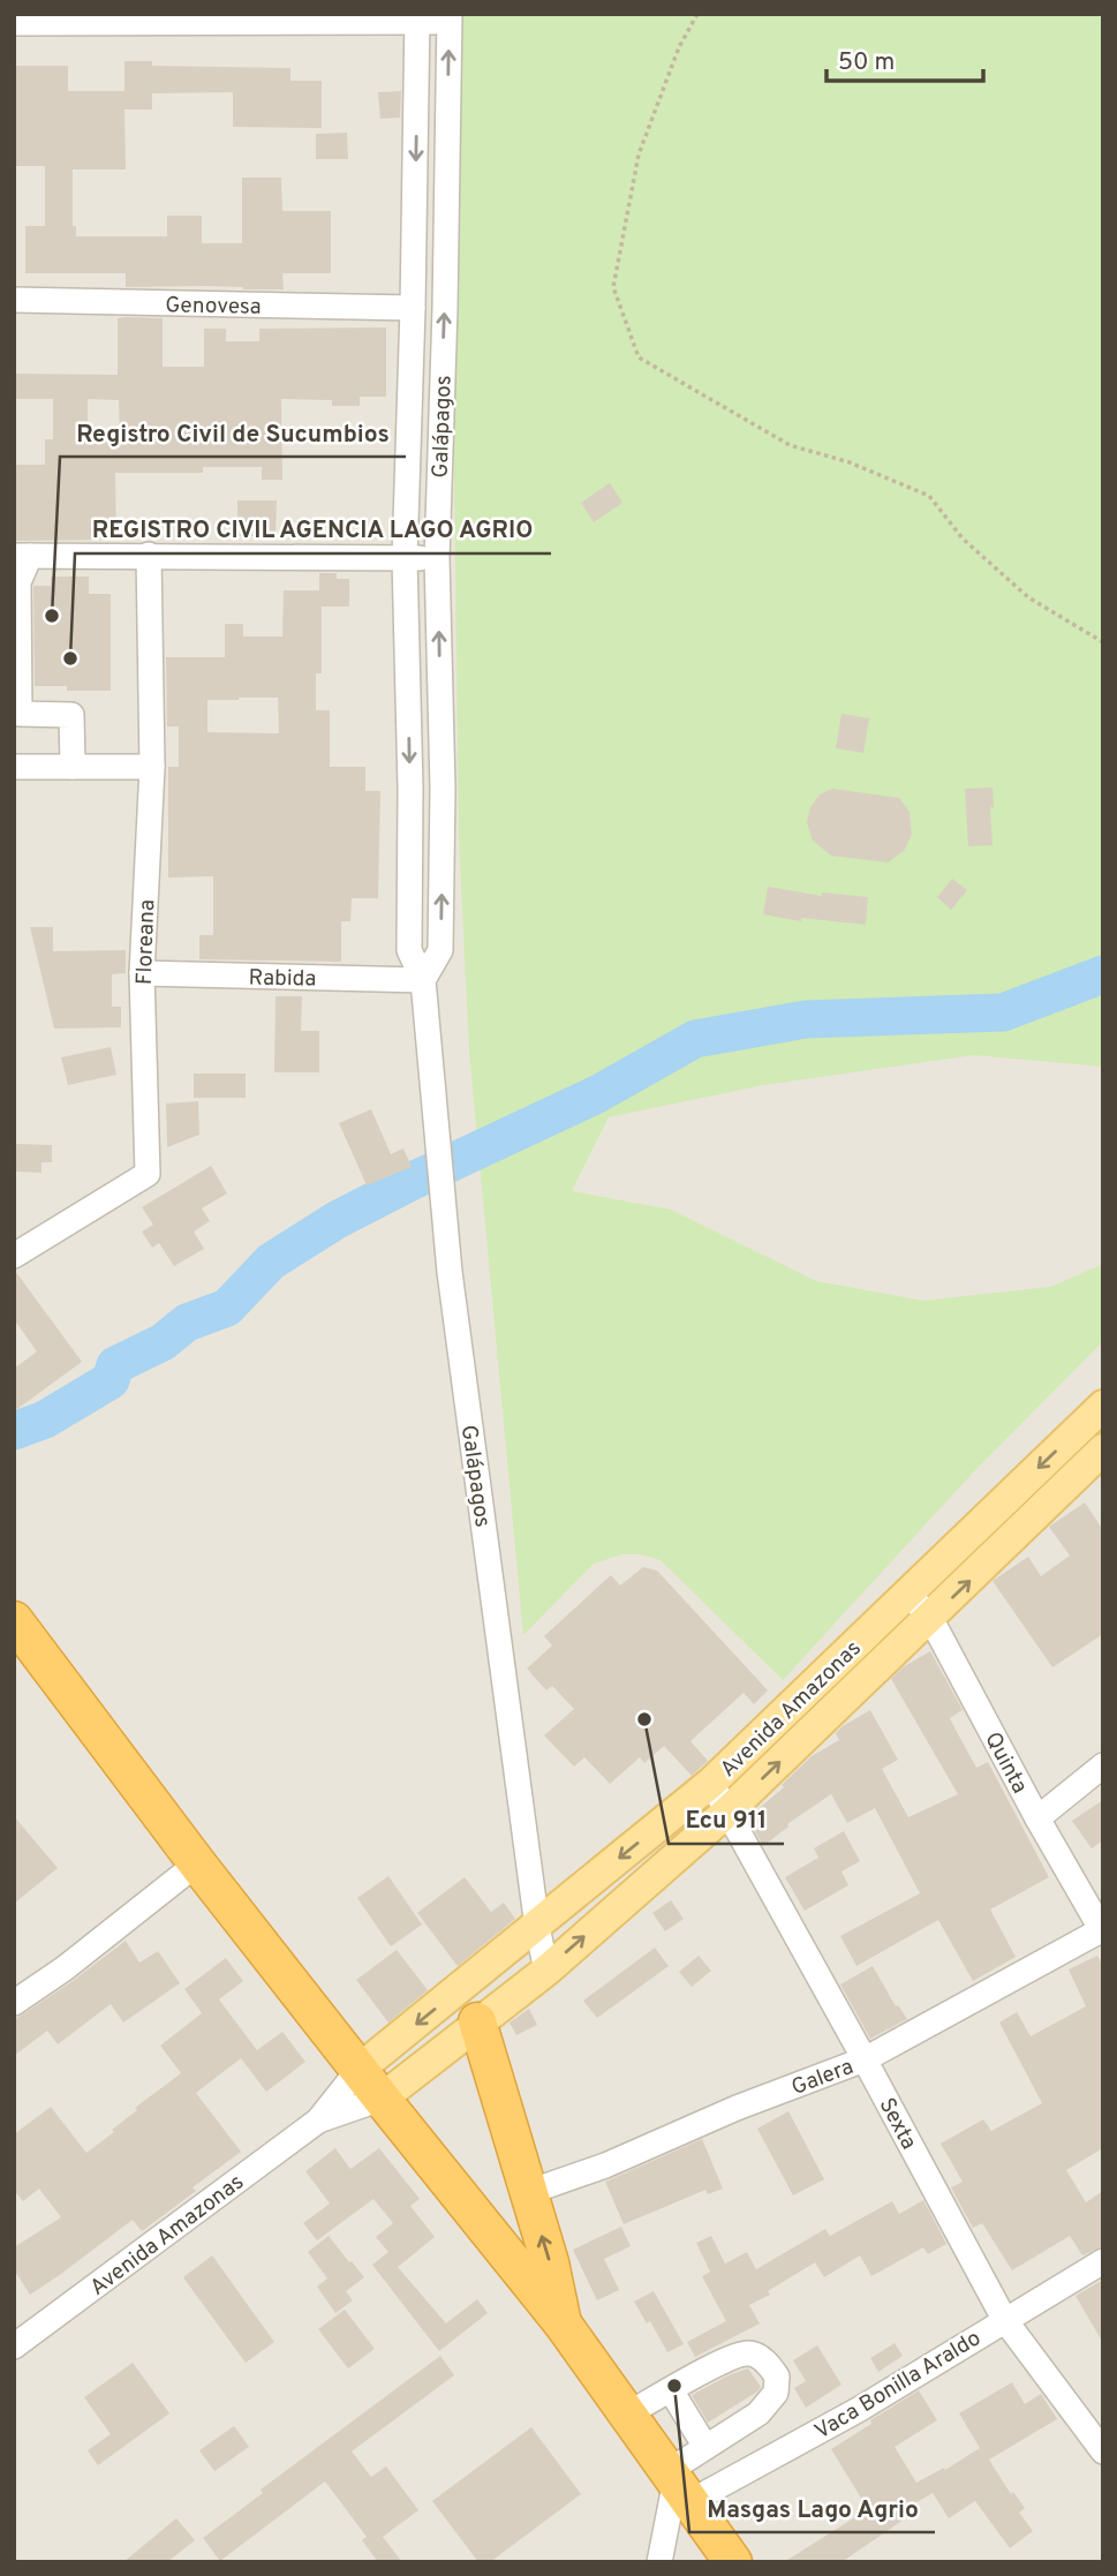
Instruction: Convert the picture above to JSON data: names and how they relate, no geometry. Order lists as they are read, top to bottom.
{
  "streets": {
    "main road": ["Avenida Amazonas"],
    "street": [
      "Genovesa",
      "Galápagos",
      "Floreana",
      "Rabida",
      "Quinta",
      "Galera",
      "Sexta",
      "Vaca Bonilla Araldo"
    ]
  },
  "crossings": [
    ["Genovesa", "Galápagos"],
    ["Galápagos", "Rabida"],
    ["Galápagos", "Avenida Amazonas"],
    ["Floreana", "Rabida"],
    ["Avenida Amazonas", "Quinta"],
    ["Avenida Amazonas", "Sexta"],
    ["Quinta", "Galera"],
    ["Galera", "Sexta"],
    ["Sexta", "Vaca Bonilla Araldo"]
  ],
  "places": [
    "Registro Civil de Sucumbios",
    "REGISTRO CIVIL AGENCIA LAGO AGRIO",
    "Ecu 911",
    "Masgas Lago Agrio"
  ],
  "scale_bar": "50 m"
}
